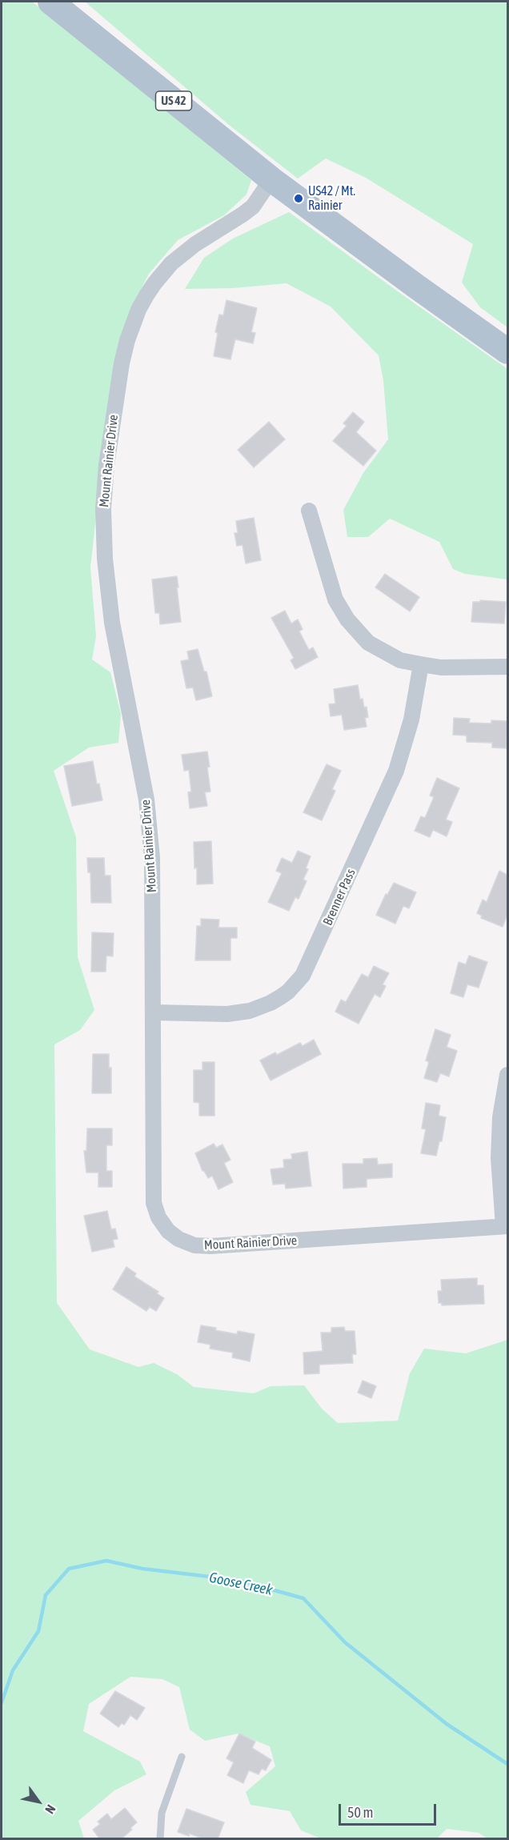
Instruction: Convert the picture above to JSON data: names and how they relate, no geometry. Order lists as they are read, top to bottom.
{
  "streets": {
    "main road": ["US 42"],
    "street": ["Mount Rainier Drive", "Brenner Pass"]
  },
  "crossings": [
    ["US 42", "Mount Rainier Drive"],
    ["Mount Rainier Drive", "Brenner Pass"]
  ],
  "water": ["Goose Creek"],
  "places": ["US42 / Mt. Rainier"],
  "scale_bar": "50 m",
  "north": "bottom right"
}
